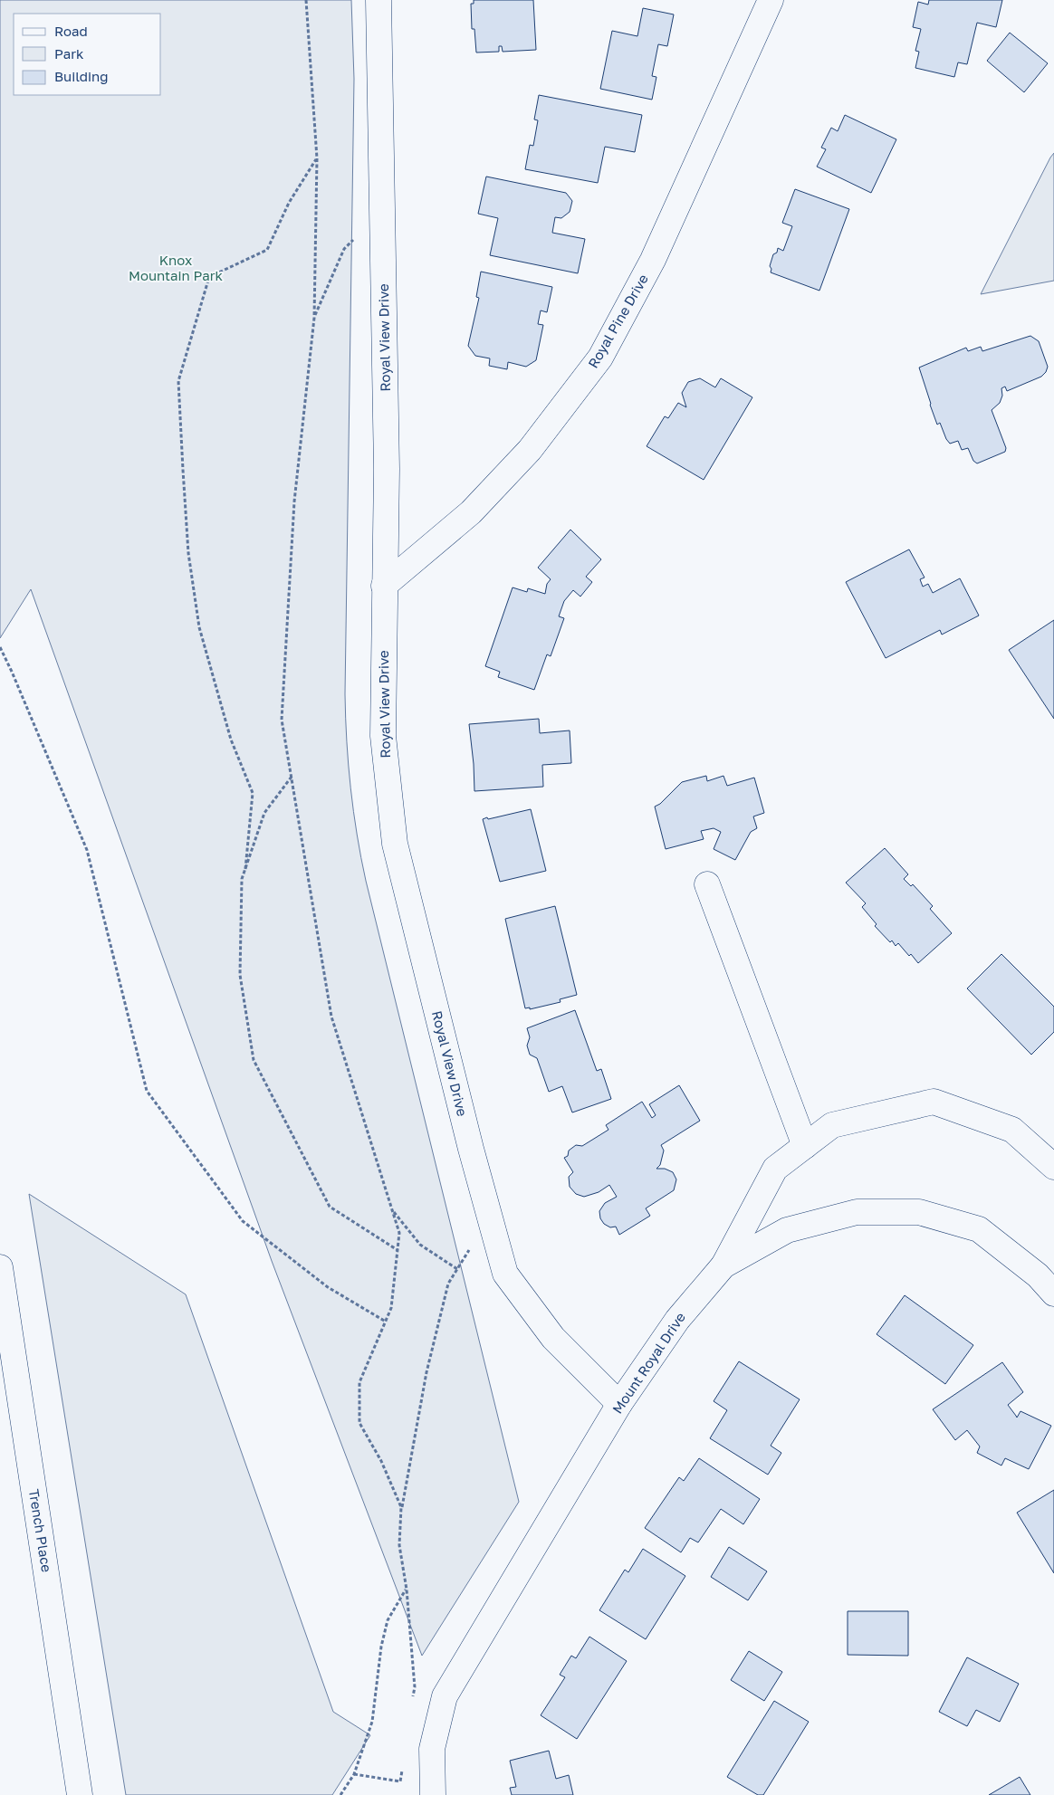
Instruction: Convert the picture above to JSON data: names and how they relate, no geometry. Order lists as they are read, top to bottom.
{
  "streets": {
    "street": [
      "Royal Pine Drive",
      "Royal View Drive",
      "Mount Royal Drive",
      "Trench Place"
    ]
  },
  "crossings": [
    ["Royal Pine Drive", "Royal View Drive"],
    ["Royal View Drive", "Mount Royal Drive"]
  ],
  "parks": ["Knox Mountain Park"],
  "legend": ["Road", "Park", "Building"]
}
